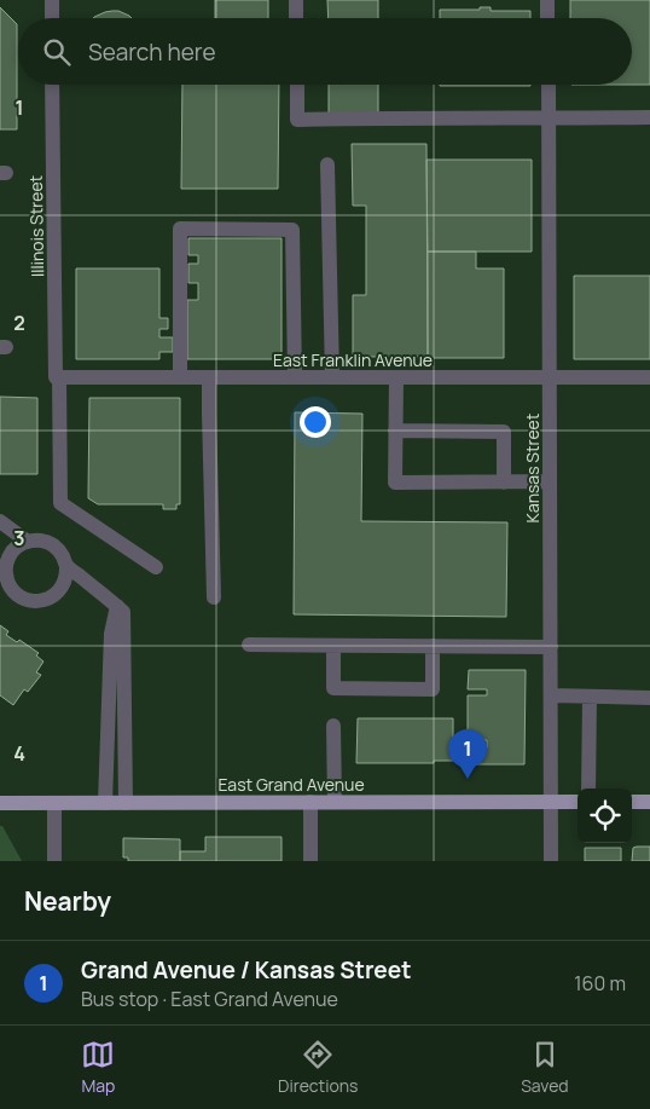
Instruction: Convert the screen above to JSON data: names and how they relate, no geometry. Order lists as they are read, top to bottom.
{
  "streets": {
    "main road": ["East Grand Avenue"],
    "street": ["Illinois Street", "East Franklin Avenue", "Kansas Street"]
  },
  "crossings": [
    ["Illinois Street", "East Franklin Avenue"],
    ["East Franklin Avenue", "Kansas Street"],
    ["Kansas Street", "East Grand Avenue"]
  ],
  "page": {
    "search": "Search here",
    "pins": "1",
    "heading": "Nearby",
    "list": [
      {
        "mark": "1",
        "name": "Grand Avenue / Kansas Street",
        "note": "Bus stop · East Grand Avenue",
        "value": "160 m"
      }
    ],
    "nav": ["Map", "Directions", "Saved"]
  },
  "grid": {
    "rows": [
      "1",
      "2",
      "3",
      "4"
    ]
  }
}
